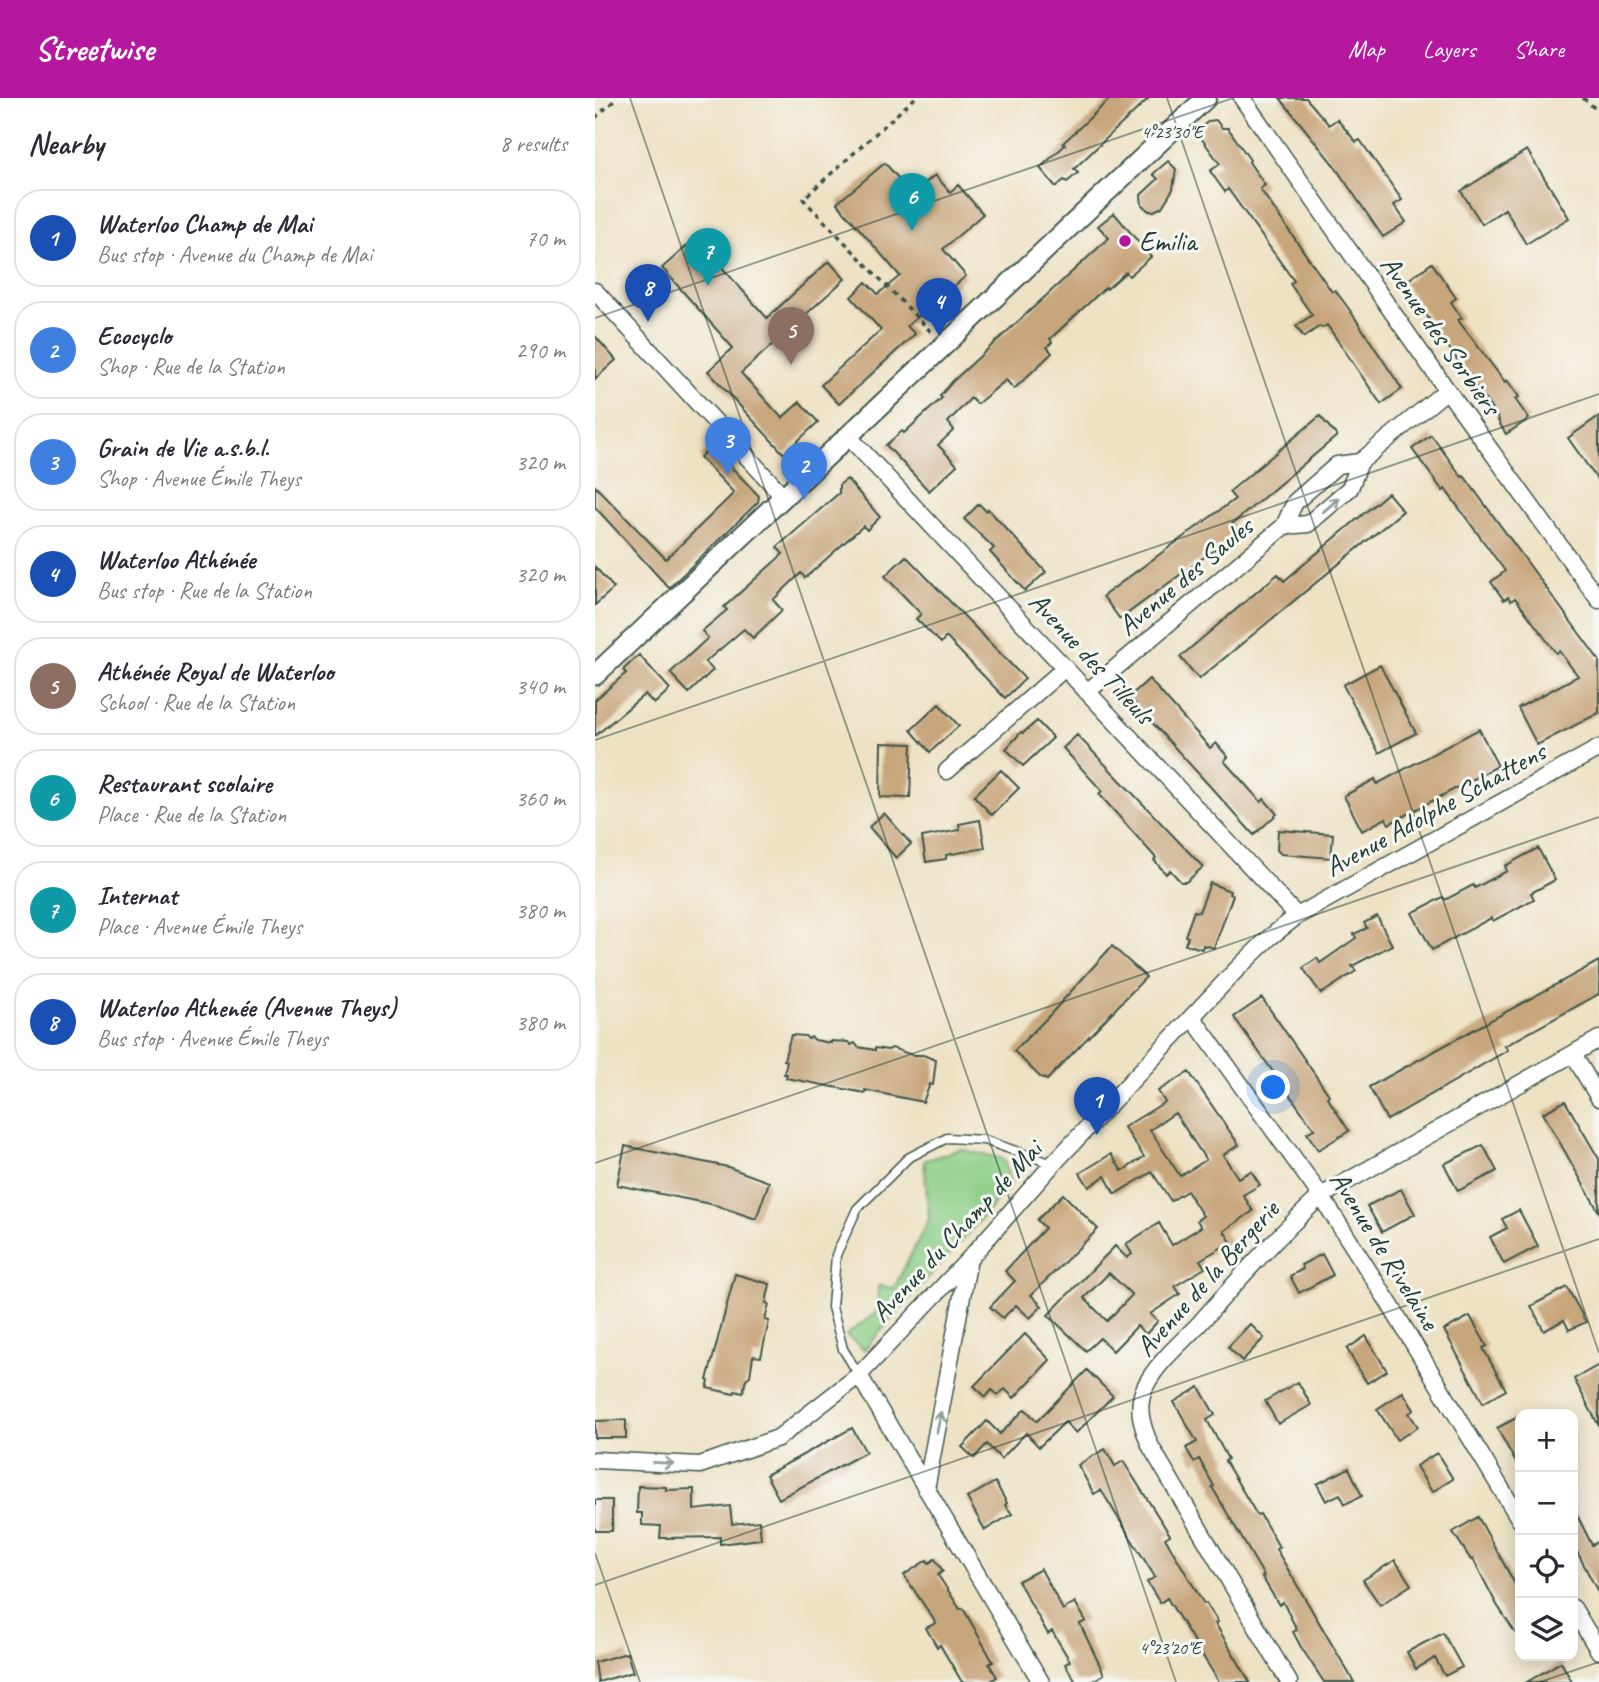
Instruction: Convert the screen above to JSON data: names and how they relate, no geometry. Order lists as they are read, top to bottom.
{
  "streets": {
    "street": [
      "Avenue des Sorbiers",
      "Avenue des Saules",
      "Avenue des Tilleuls",
      "Avenue Adolphe Schattens",
      "Avenue du Champ de Mai",
      "Avenue de Rivelaine",
      "Avenue de la Bergerie"
    ]
  },
  "crossings": [
    ["Avenue des Sorbiers", "Avenue des Saules"],
    ["Avenue des Saules", "Avenue des Tilleuls"],
    ["Avenue des Tilleuls", "Avenue Adolphe Schattens"],
    ["Avenue des Tilleuls", "Avenue du Champ de Mai"],
    ["Avenue Adolphe Schattens", "Avenue du Champ de Mai"],
    ["Avenue du Champ de Mai", "Avenue de Rivelaine"],
    ["Avenue de Rivelaine", "Avenue de la Bergerie"]
  ],
  "places": ["Emilia"],
  "page": {
    "header": "Streetwise",
    "nav": ["Map", "Layers", "Share"],
    "heading": ["Nearby", "8 results"],
    "pins": [
      "6",
      "7",
      "8",
      "4",
      "5",
      "3",
      "2",
      "1"
    ],
    "list": [
      {
        "mark": "1",
        "name": "Waterloo Champ de Mai",
        "note": "Bus stop · Avenue du Champ de Mai",
        "value": "70 m"
      },
      {
        "mark": "2",
        "name": "Ecocyclo",
        "note": "Shop · Rue de la Station",
        "value": "290 m"
      },
      {
        "mark": "3",
        "name": "Grain de Vie a.s.b.l.",
        "note": "Shop · Avenue Émile Theys",
        "value": "320 m"
      },
      {
        "mark": "4",
        "name": "Waterloo Athénée",
        "note": "Bus stop · Rue de la Station",
        "value": "320 m"
      },
      {
        "mark": "5",
        "name": "Athénée Royal de Waterloo",
        "note": "School · Rue de la Station",
        "value": "340 m"
      },
      {
        "mark": "6",
        "name": "Restaurant scolaire",
        "note": "Place · Rue de la Station",
        "value": "360 m"
      },
      {
        "mark": "7",
        "name": "Internat",
        "note": "Place · Avenue Émile Theys",
        "value": "380 m"
      },
      {
        "mark": "8",
        "name": "Waterloo Athenée (Avenue Theys)",
        "note": "Bus stop · Avenue Émile Theys",
        "value": "380 m"
      }
    ],
    "map_buttons": ["+", "−"]
  },
  "coordinates": ["4°23'30\"E", "4°23'20\"E"]
}
